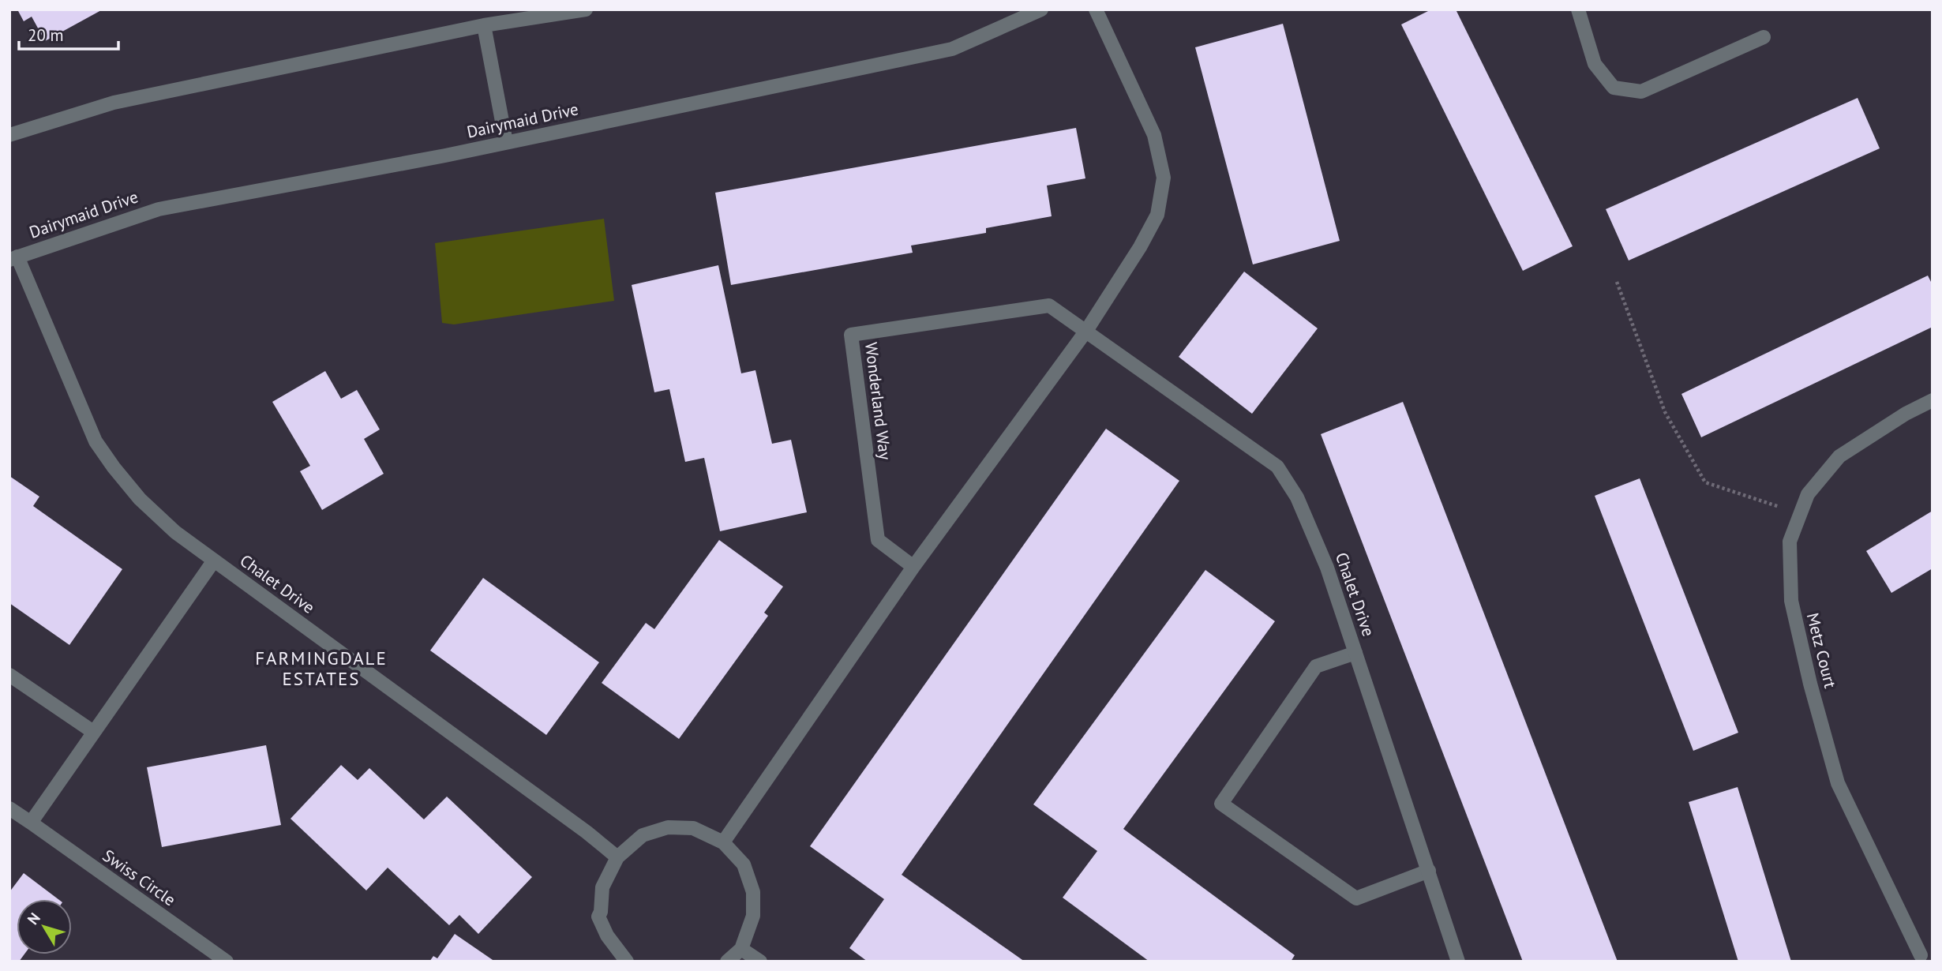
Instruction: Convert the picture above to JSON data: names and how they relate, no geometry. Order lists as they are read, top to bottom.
{
  "streets": {
    "street": [
      "Dairymaid Drive",
      "Wonderland Way",
      "Chalet Drive",
      "Metz Court",
      "Swiss Circle"
    ]
  },
  "crossings": [
    ["Dairymaid Drive", "Chalet Drive"],
    ["Wonderland Way", "Chalet Drive"]
  ],
  "districts": ["FARMINGDALE ESTATES"],
  "scale_bar": "20 m",
  "north": "top left"
}
